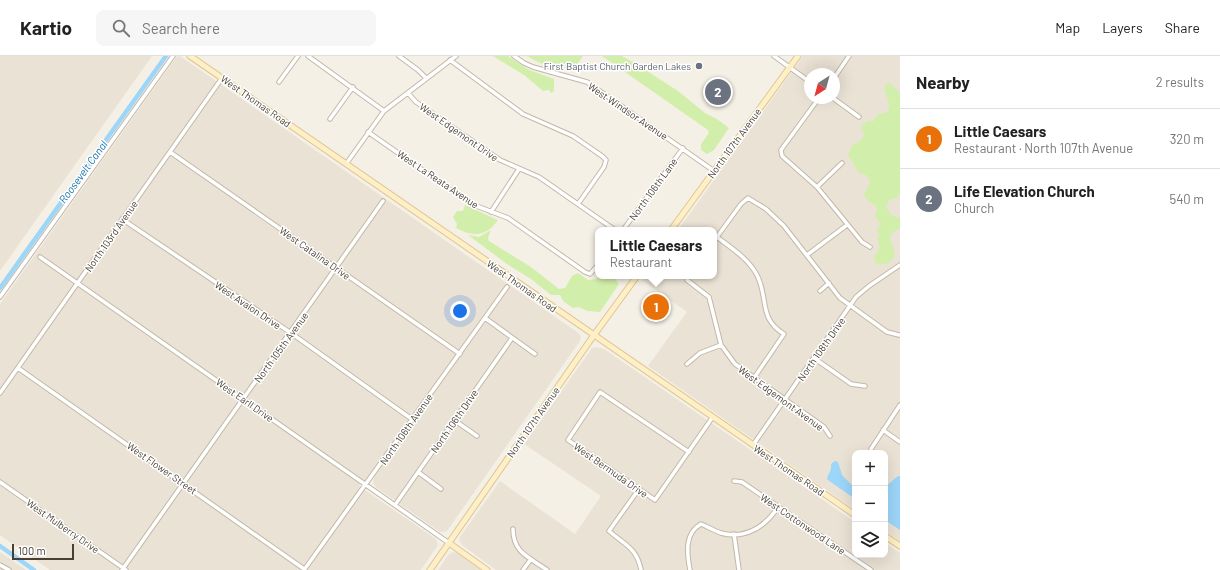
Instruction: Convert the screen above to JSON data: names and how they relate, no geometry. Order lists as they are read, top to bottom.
{
  "streets": {
    "main road": ["West Thomas Road", "North 107th Avenue"],
    "street": [
      "West Windsor Avenue",
      "West Edgemont Drive",
      "West La Reata Avenue",
      "North 106th Lane",
      "North 103rd Avenue",
      "West Catalina Drive",
      "West Avalon Drive",
      "North 105th Avenue",
      "North 108th Drive",
      "West Edgemont Avenue",
      "West Earll Drive",
      "North 106th Drive",
      "North 106th Avenue",
      "West Flower Street",
      "West Bermuda Drive",
      "West Cottonwood Lane",
      "West Mulberry Drive"
    ]
  },
  "crossings": [
    ["West Thomas Road", "North 107th Avenue"],
    ["West Thomas Road", "North 103rd Avenue"],
    ["West Thomas Road", "North 108th Drive"],
    ["West Windsor Avenue", "North 107th Avenue"],
    ["West Windsor Avenue", "North 106th Lane"],
    ["North 107th Avenue", "West Earll Drive"],
    ["North 103rd Avenue", "West Catalina Drive"],
    ["North 103rd Avenue", "West Avalon Drive"],
    ["North 103rd Avenue", "West Earll Drive"],
    ["North 103rd Avenue", "West Flower Street"],
    ["West Catalina Drive", "North 105th Avenue"],
    ["West Catalina Drive", "North 106th Avenue"],
    ["West Avalon Drive", "North 105th Avenue"],
    ["West Avalon Drive", "North 106th Avenue"],
    ["North 105th Avenue", "West Earll Drive"],
    ["North 105th Avenue", "West Flower Street"],
    ["North 105th Avenue", "West Mulberry Drive"],
    ["North 108th Drive", "West Edgemont Avenue"],
    ["West Earll Drive", "North 106th Drive"],
    ["West Earll Drive", "North 106th Avenue"],
    ["North 106th Avenue", "West Flower Street"]
  ],
  "water": ["Roosevelt Canal"],
  "places": ["First Baptist Church Garden Lakes"],
  "scale_bar": "100 m",
  "north": "bottom left",
  "page": {
    "header": "Kartio",
    "search": "Search here",
    "nav": ["Map", "Layers", "Share"],
    "heading": ["Nearby", "2 results"],
    "pins": ["2", "1"],
    "list": [
      {
        "mark": "1",
        "name": "Little Caesars",
        "note": "Restaurant · North 107th Avenue",
        "value": "320 m"
      },
      {
        "mark": "2",
        "name": "Life Elevation Church",
        "note": "Church",
        "value": "540 m"
      }
    ],
    "popup": ["Little Caesars", "Restaurant"],
    "map_buttons": ["+", "−"],
    "scale": "100 m"
  }
}
